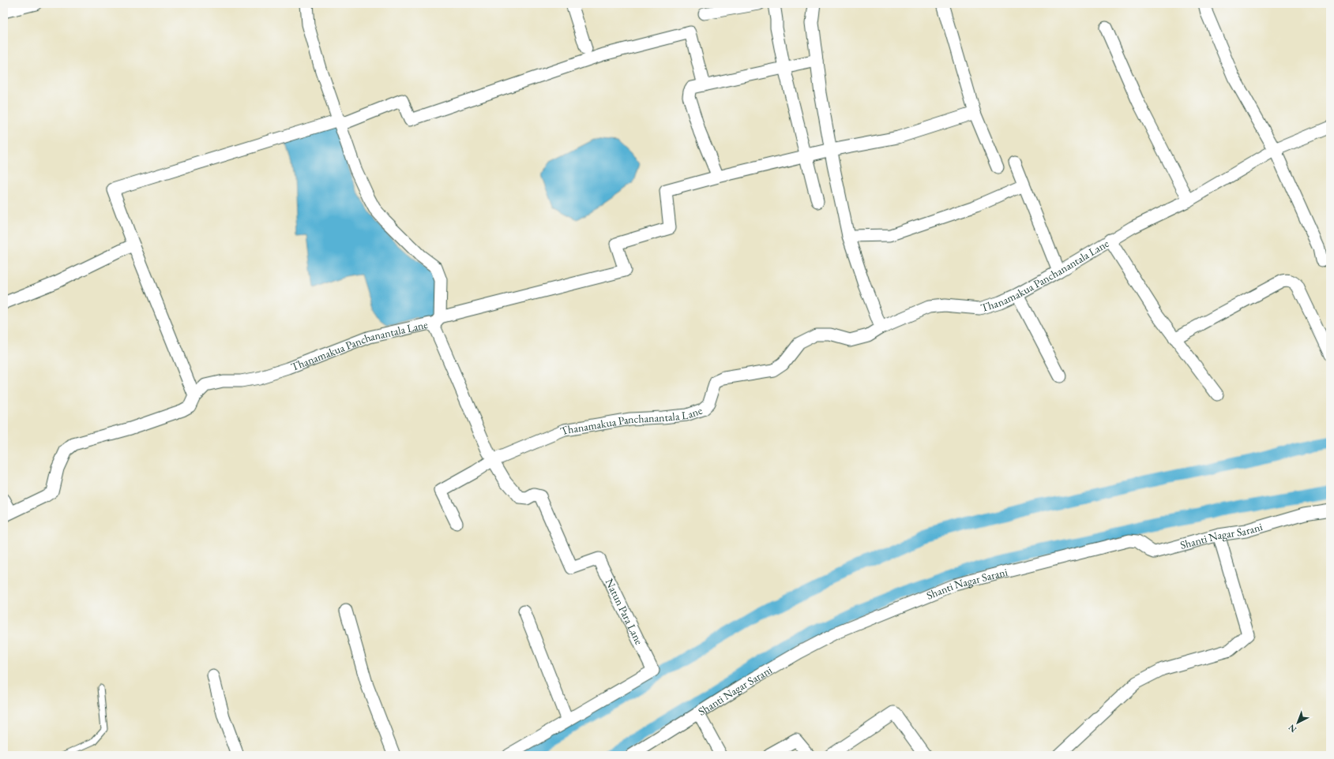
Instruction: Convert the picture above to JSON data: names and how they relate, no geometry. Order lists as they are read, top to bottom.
{
  "streets": {
    "street": ["Thanamakua Panchanantala Lane", "Shanti Nagar Sarani", "Natun Para Lane"]
  },
  "crossings": [
    ["Thanamakua Panchanantala Lane", "Natun Para Lane"]
  ],
  "north": "bottom left"
}
